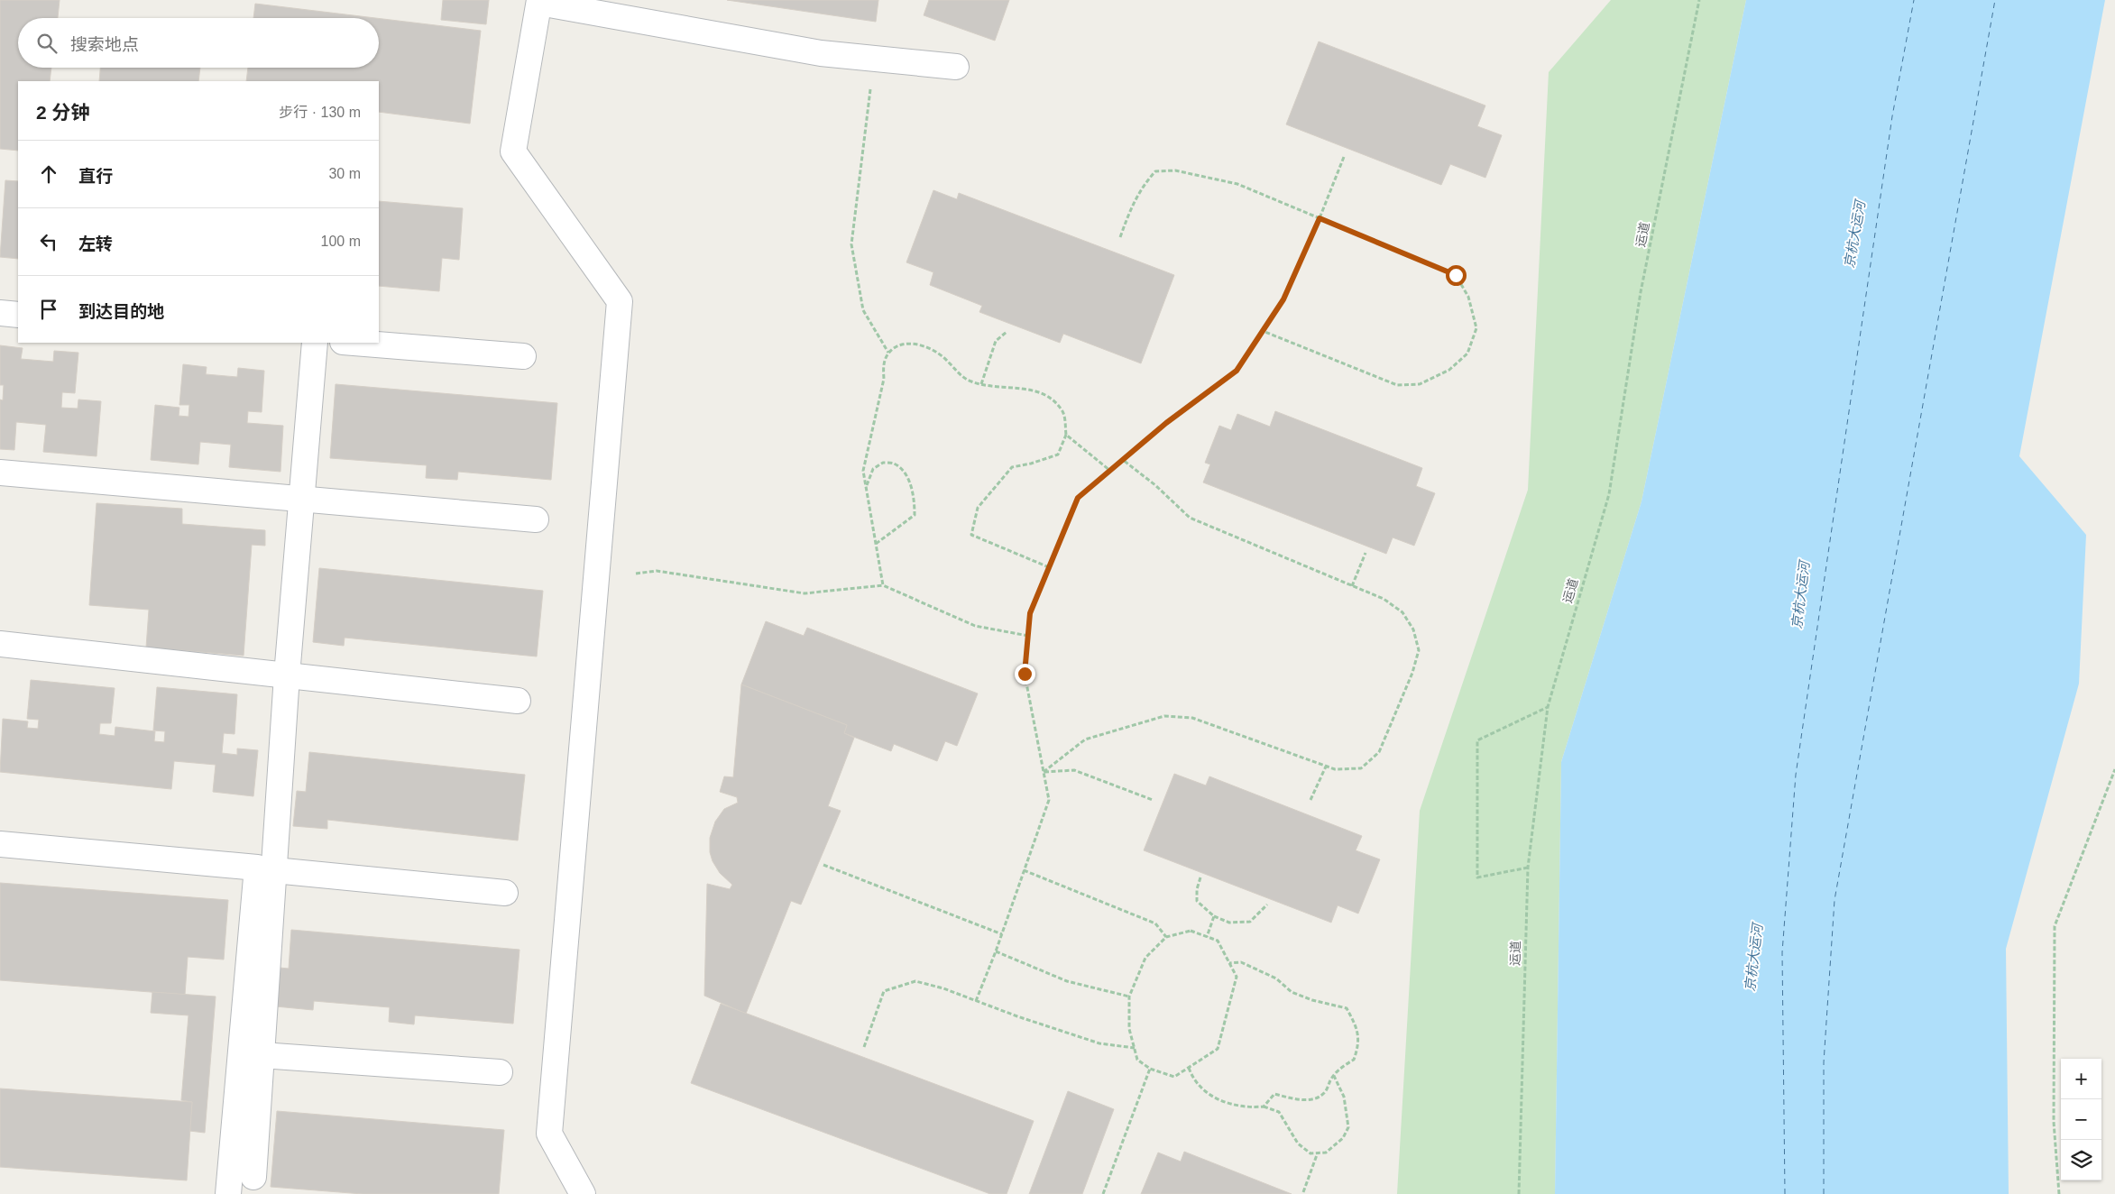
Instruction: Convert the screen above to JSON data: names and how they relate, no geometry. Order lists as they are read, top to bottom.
{
  "streets": {
    "path": ["运道"]
  },
  "water": ["京杭大运河"],
  "page": {
    "search": "搜索地点",
    "heading": ["2 分钟", "步行 · 130 m"],
    "list": [
      ["直行", "30 m"],
      ["左转", "100 m"],
      "到达目的地"
    ],
    "map_buttons": ["+", "−"]
  }
}
